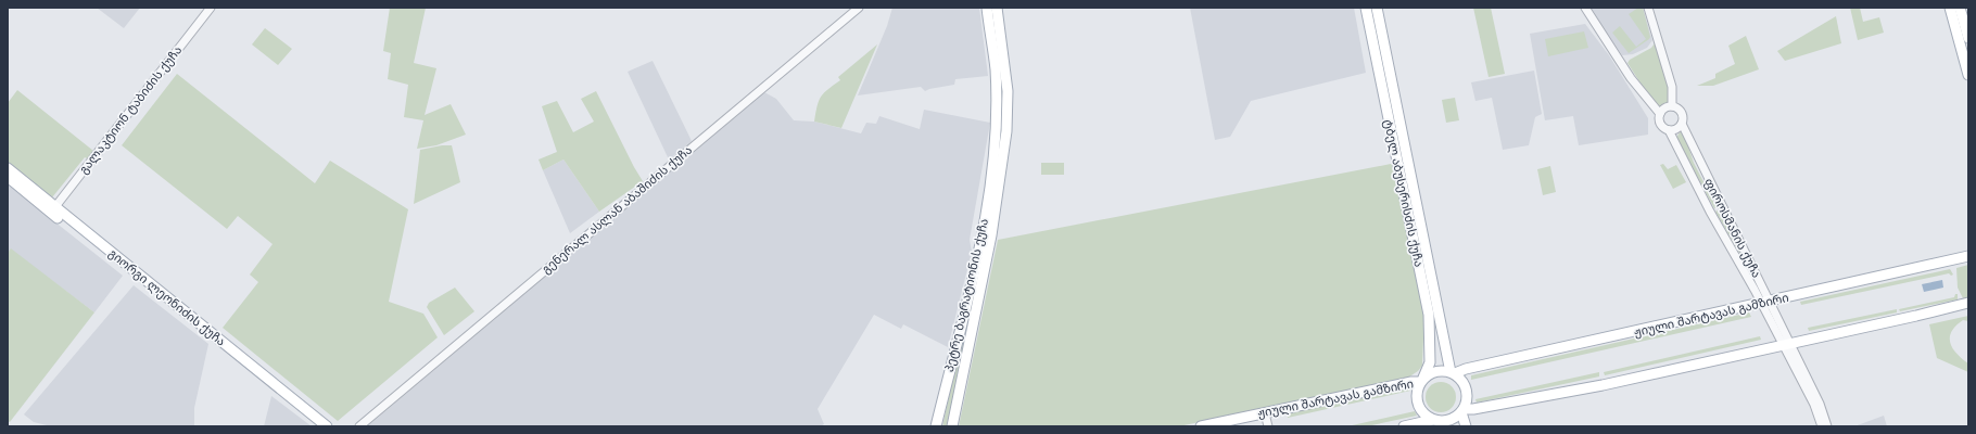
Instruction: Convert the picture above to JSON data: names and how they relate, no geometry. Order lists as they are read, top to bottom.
{
  "streets": {
    "main road": [
      "ტბელ აბუსერისძის ქუჩა",
      "პეტრე ბაგრატიონის ქუჩა",
      "გიორგი ლეონიძის ქუჩა",
      "ჟიული შარტავას გამზირი"
    ],
    "street": ["გალაკტიონ ტაბიძის ქუჩა", "გენერალ ასლან აბაშიძის ქუჩა", "ფიროსმანის ქუჩა"]
  },
  "crossings": [
    ["გალაკტიონ ტაბიძის ქუჩა", "გიორგი ლეონიძის ქუჩა"],
    ["ტბელ აბუსერისძის ქუჩა", "ჟიული შარტავას გამზირი"],
    ["ფიროსმანის ქუჩა", "ჟიული შარტავას გამზირი"]
  ]
}
